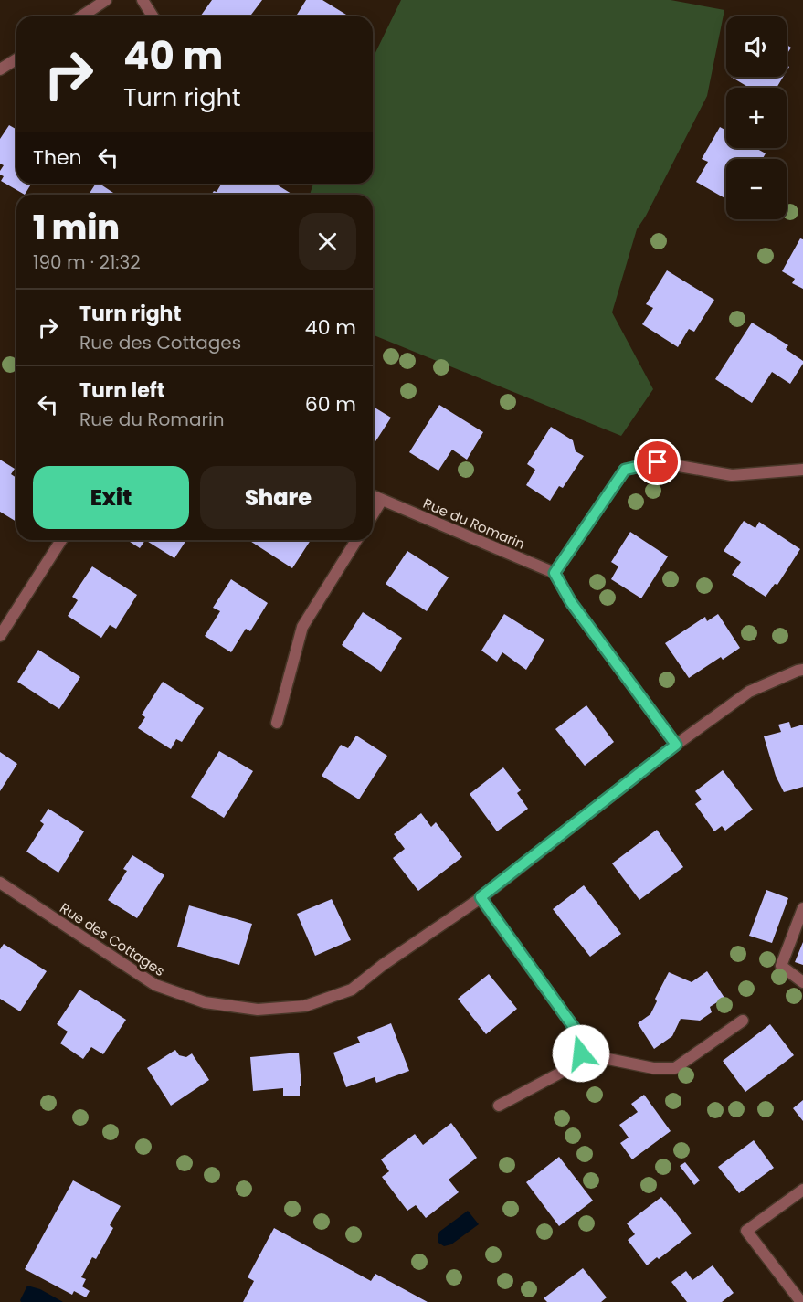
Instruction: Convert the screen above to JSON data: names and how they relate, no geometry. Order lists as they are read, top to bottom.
{
  "streets": {
    "street": ["Rue du Romarin", "Rue des Cottages"]
  },
  "page": {
    "map_buttons": ["+", "−"],
    "turn": ["40 m", "Turn right"],
    "then": "Then",
    "heading": ["1 min", "190 m · 21:32"],
    "list": [
      {
        "name": "Turn right",
        "note": "Rue des Cottages",
        "value": "40 m"
      },
      {
        "name": "Turn left",
        "note": "Rue du Romarin",
        "value": "60 m"
      }
    ],
    "buttons": ["Exit", "Share"]
  }
}
